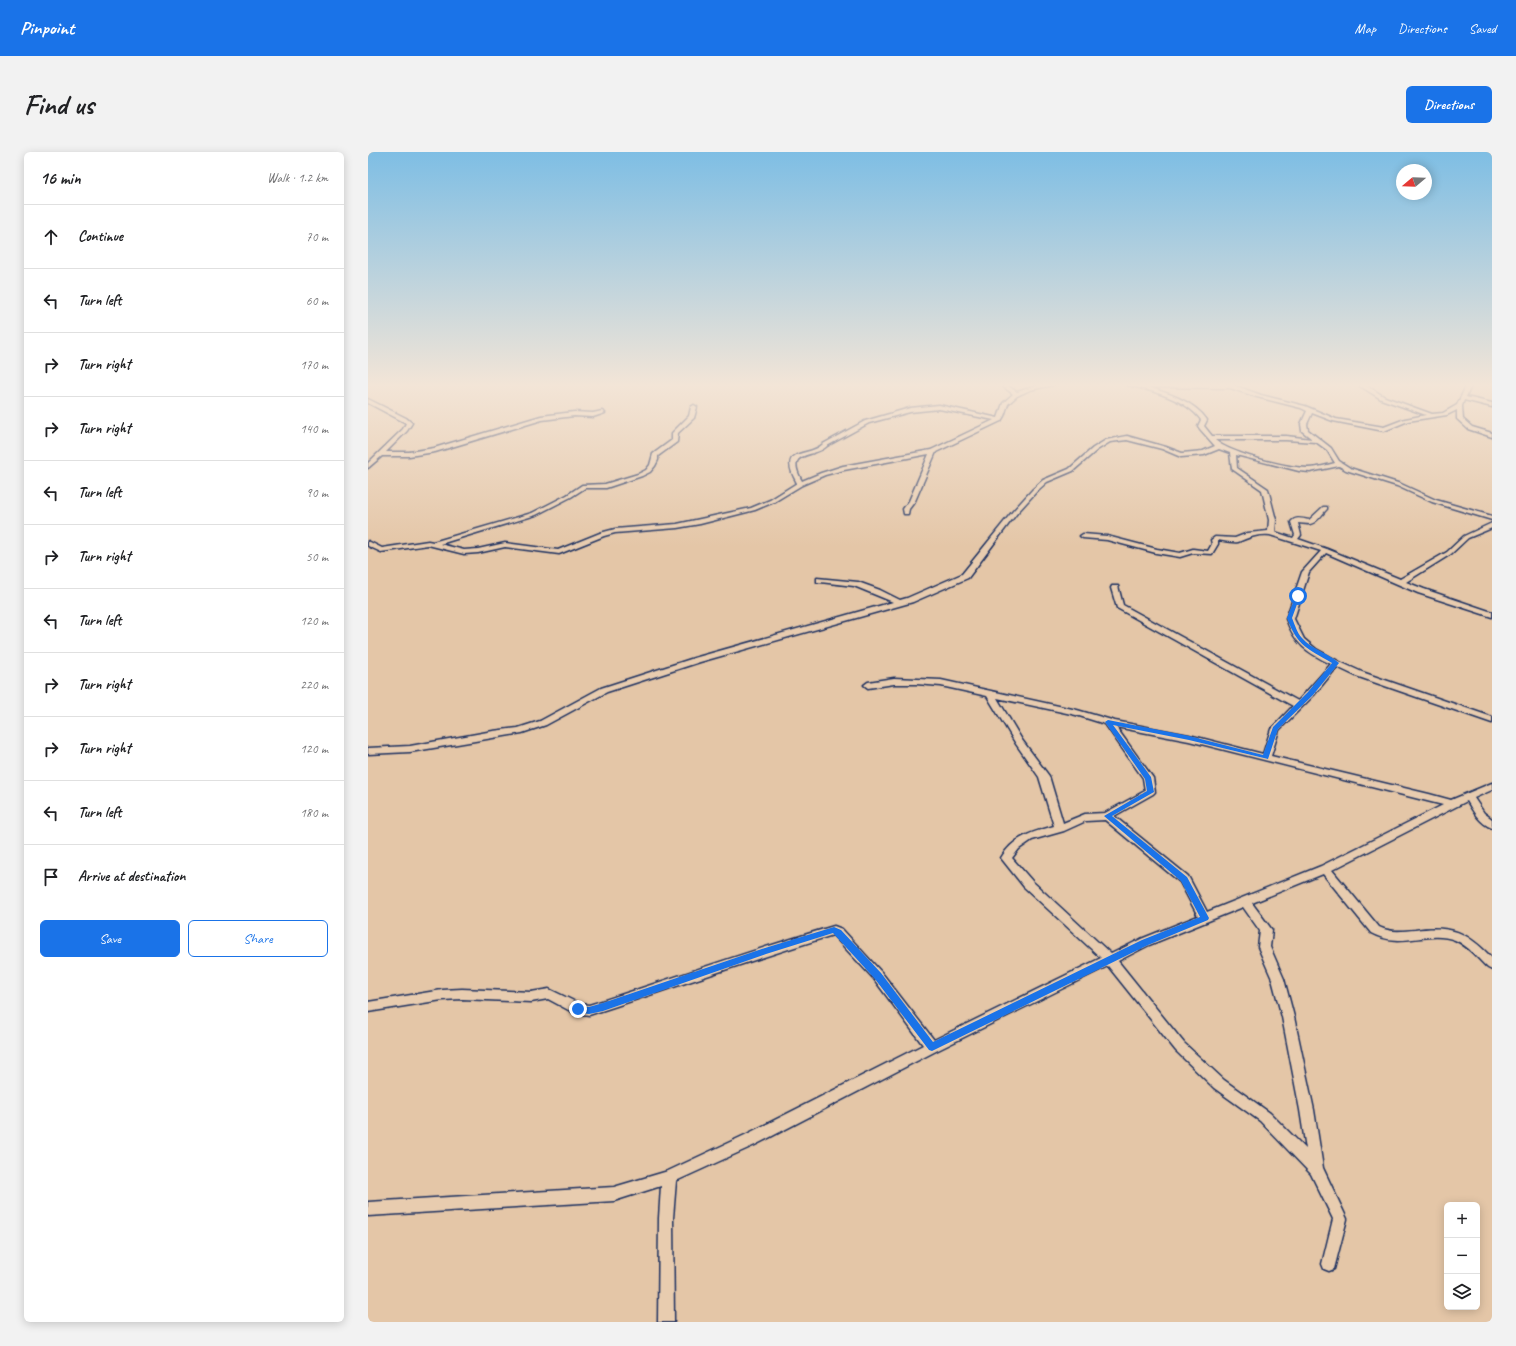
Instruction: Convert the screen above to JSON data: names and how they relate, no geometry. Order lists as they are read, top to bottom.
{
  "north": "left",
  "page": {
    "header": "Pinpoint",
    "nav": ["Map", "Directions", "Saved"],
    "buttons": [
      "Directions",
      ["Save", "Share"]
    ],
    "title": "Find us",
    "heading": ["16 min", "Walk · 1.2 km"],
    "list": [
      ["Continue", "70 m"],
      ["Turn left", "60 m"],
      ["Turn right", "170 m"],
      ["Turn right", "140 m"],
      ["Turn left", "90 m"],
      ["Turn right", "50 m"],
      ["Turn left", "120 m"],
      ["Turn right", "220 m"],
      ["Turn right", "120 m"],
      ["Turn left", "180 m"],
      "Arrive at destination"
    ],
    "map_buttons": ["+", "−"]
  }
}
